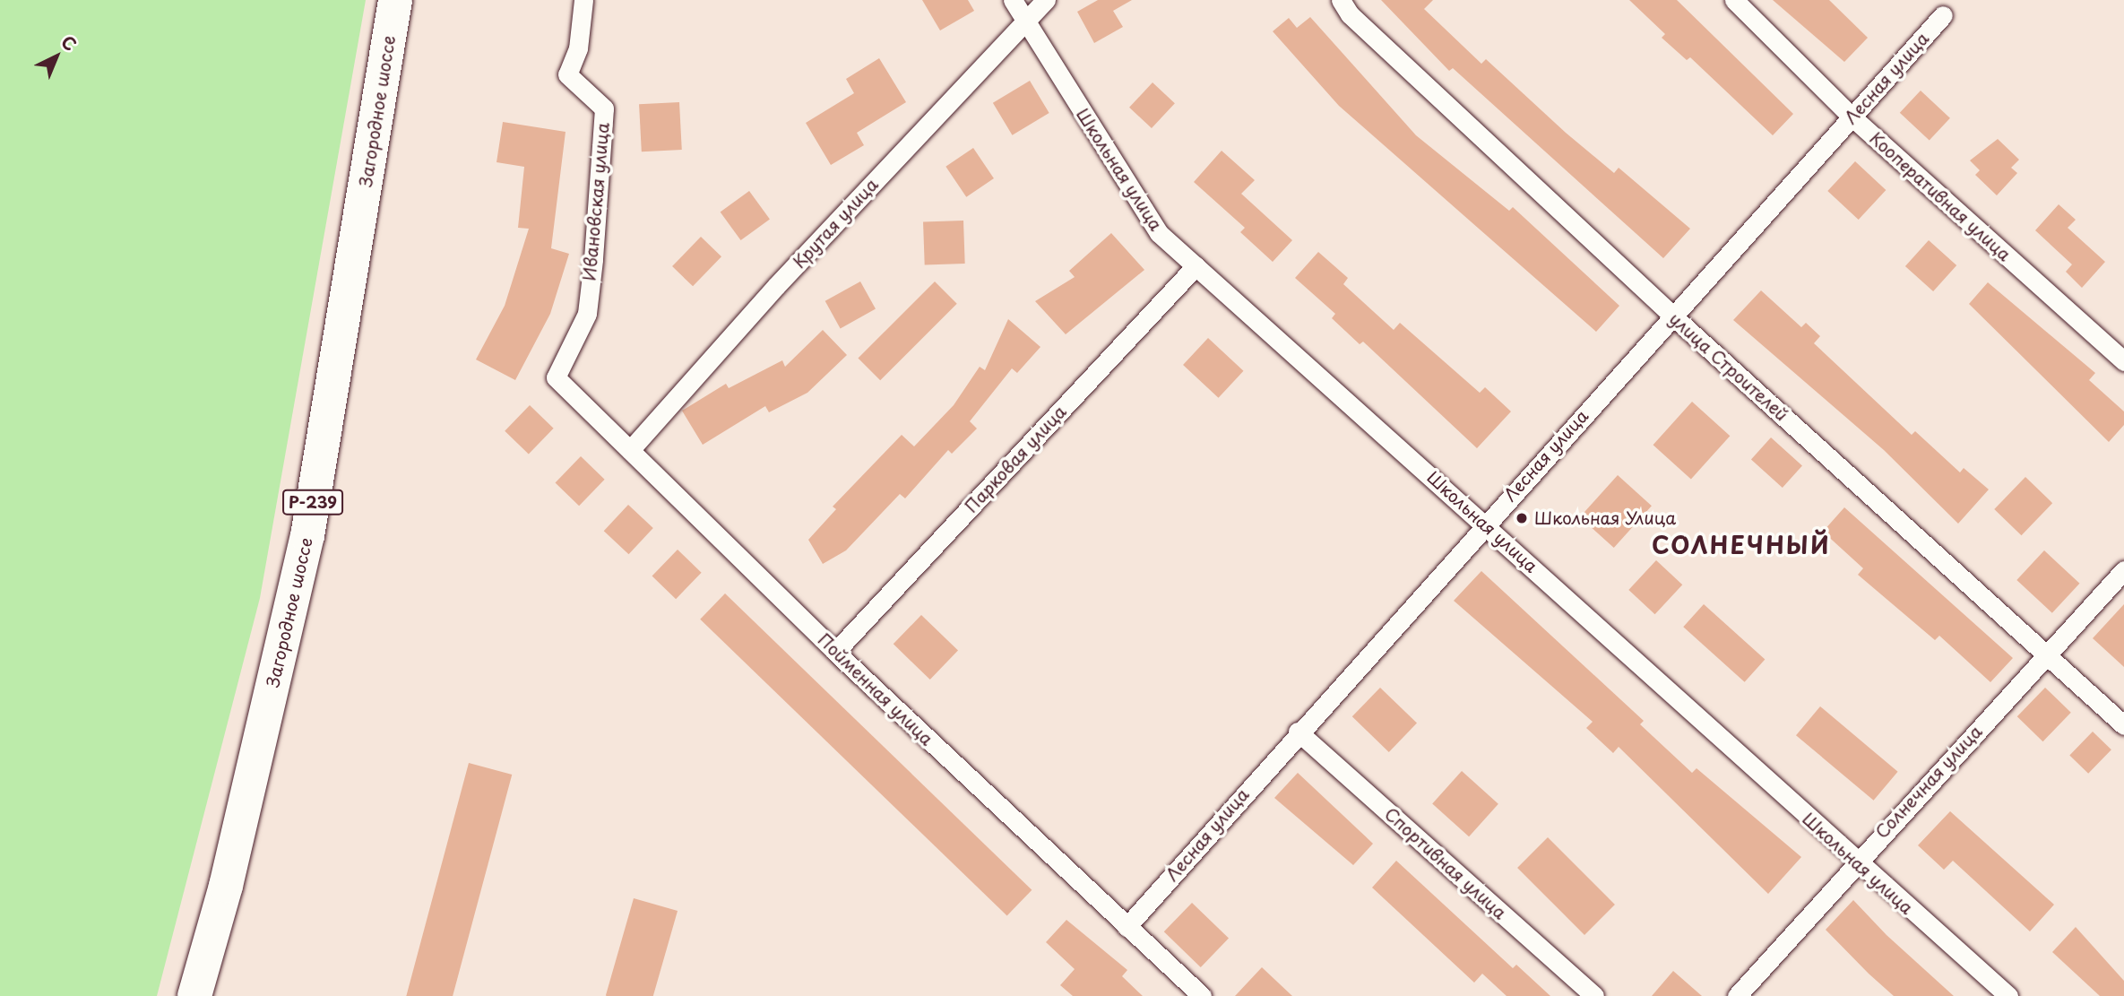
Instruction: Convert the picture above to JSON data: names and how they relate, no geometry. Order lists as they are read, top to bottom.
{
  "streets": {
    "highway": ["Загородное шоссе", "Р-239"],
    "street": [
      "Лесная улица",
      "Школьная улица",
      "Кооперативная улица",
      "Ивановская улица",
      "Крутая улица",
      "улица Строителей",
      "Парковая улица",
      "Пойменная улица",
      "Солнечная улица",
      "Спортивная улица"
    ]
  },
  "crossings": [
    ["Лесная улица", "Школьная улица"],
    ["Лесная улица", "Кооперативная улица"],
    ["Лесная улица", "улица Строителей"],
    ["Лесная улица", "Пойменная улица"],
    ["Лесная улица", "Спортивная улица"],
    ["Школьная улица", "Крутая улица"],
    ["Школьная улица", "Парковая улица"],
    ["Школьная улица", "Солнечная улица"],
    ["Ивановская улица", "Пойменная улица"],
    ["Крутая улица", "Пойменная улица"],
    ["улица Строителей", "Солнечная улица"],
    ["Парковая улица", "Пойменная улица"]
  ],
  "districts": ["СОЛНЕЧНЫЙ"],
  "places": ["Школьная Улица"],
  "north": "top right"
}
